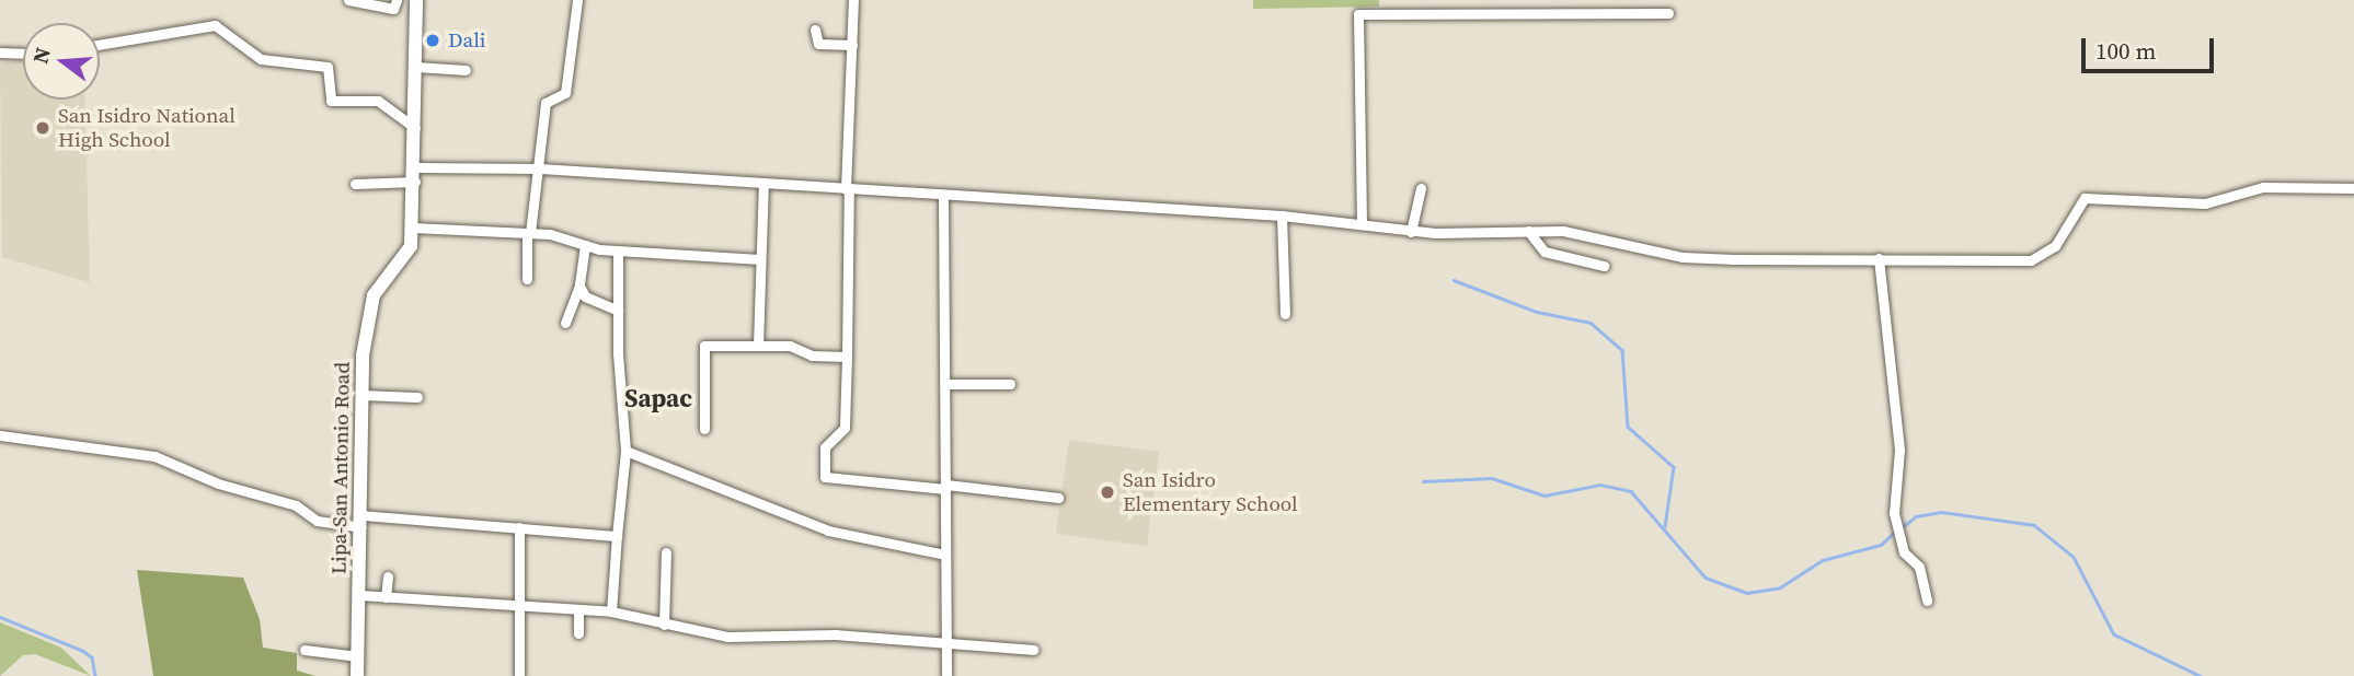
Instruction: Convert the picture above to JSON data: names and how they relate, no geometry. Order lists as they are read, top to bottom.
{
  "streets": {
    "main road": ["Lipa-San Antonio Road"]
  },
  "districts": ["Sapac"],
  "places": ["Dali", "San Isidro National High School", "San Isidro Elementary School"],
  "scale_bar": "100 m",
  "north": "left"
}
